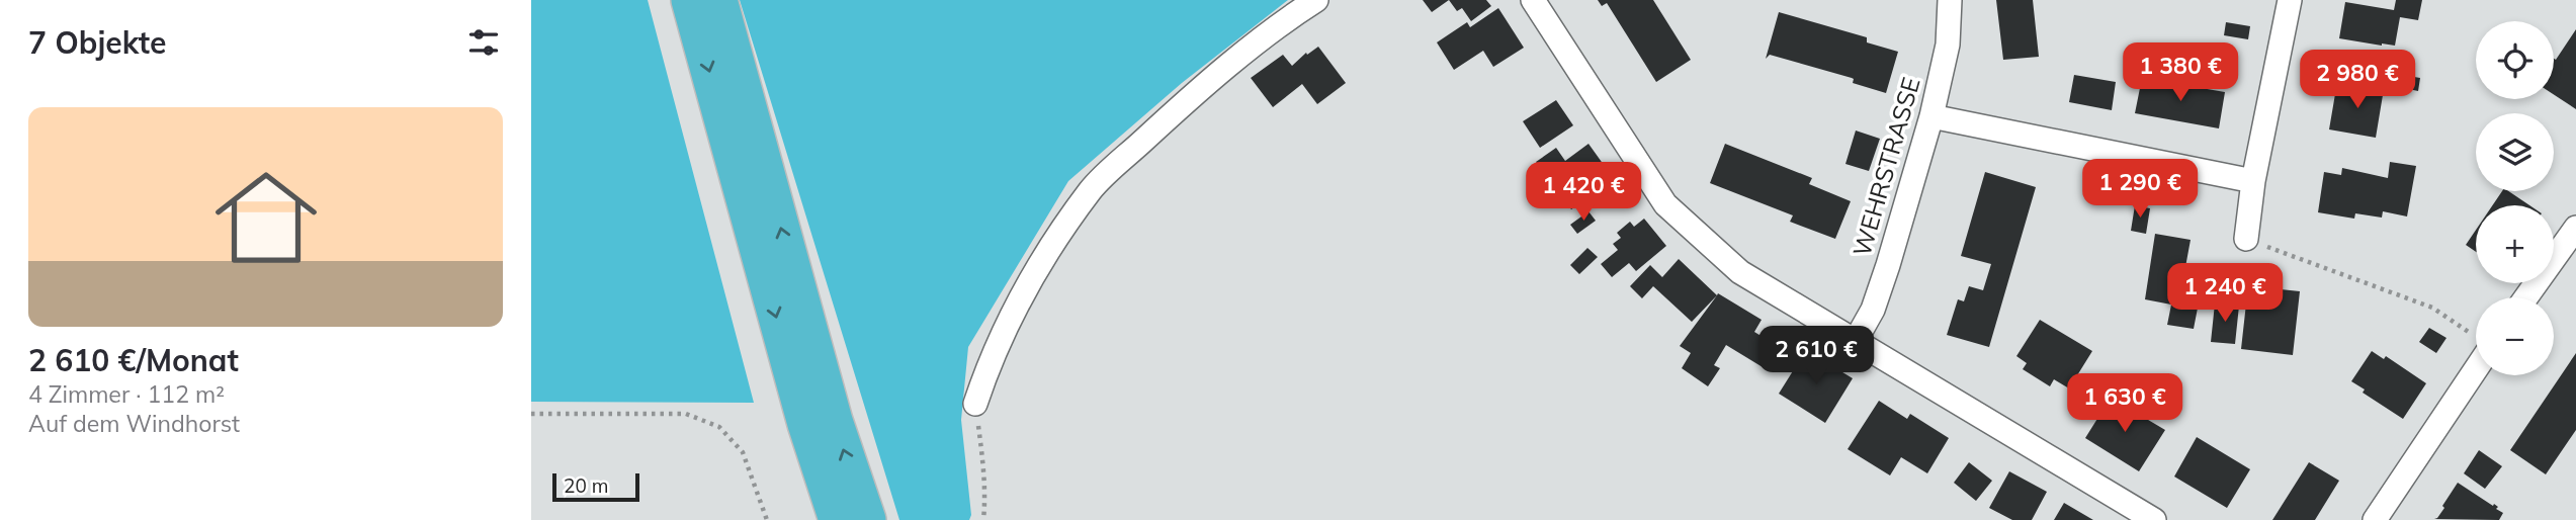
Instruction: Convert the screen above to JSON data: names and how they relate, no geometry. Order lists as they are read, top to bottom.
{
  "streets": {
    "street": ["WEHRSTRASSE"]
  },
  "scale_bar": "20 m",
  "page": {
    "heading": "7 Objekte",
    "map_buttons": ["+", "−"],
    "price": [
      "1 380 €",
      "2 980 €",
      "1 290 €",
      "1 420 €",
      "1 240 €",
      "2 610 €",
      "1 630 €"
    ],
    "list": [
      {
        "name": "2 610 €/Monat",
        "note": "4 Zimmer · 112 m² · Auf dem Windhorst"
      }
    ],
    "scale": "20 m"
  }
}
